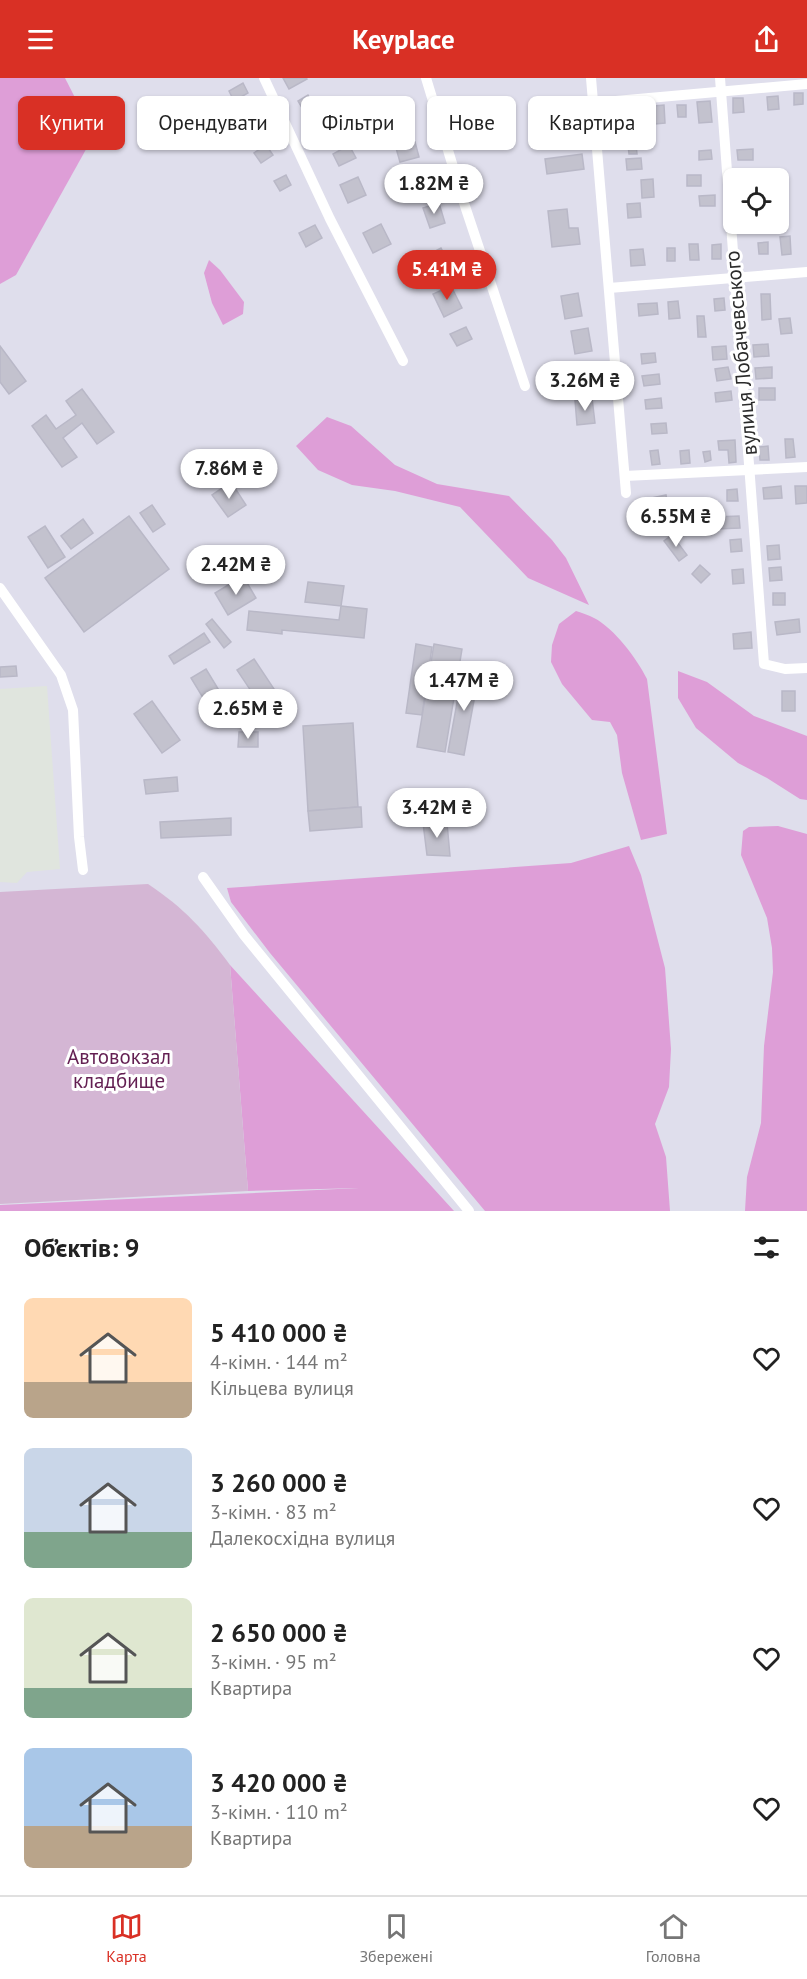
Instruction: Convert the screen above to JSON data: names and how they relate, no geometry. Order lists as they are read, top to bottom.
{
  "streets": {
    "street": ["вулиця Лобачевського"]
  },
  "parks": ["Автовокзал кладбище"],
  "page": {
    "header": "Keyplace",
    "chip": [
      "Купити",
      "Орендувати",
      "Фільтри",
      "Нове",
      "Квартира"
    ],
    "price": [
      "1.82M ₴",
      "5.41M ₴",
      "3.26M ₴",
      "7.86M ₴",
      "6.55M ₴",
      "2.42M ₴",
      "1.47M ₴",
      "2.65M ₴",
      "3.42M ₴"
    ],
    "heading": "Об’єктів: 9",
    "list": [
      {
        "name": "5 410 000 ₴",
        "note": "4-кімн. · 144 m² · Кільцева вулиця"
      },
      {
        "name": "3 260 000 ₴",
        "note": "3-кімн. · 83 m² · Далекосхідна вулиця"
      },
      {
        "name": "2 650 000 ₴",
        "note": "3-кімн. · 95 m² · Квартира"
      },
      {
        "name": "3 420 000 ₴",
        "note": "3-кімн. · 110 m² · Квартира"
      }
    ],
    "tabs": ["Карта", "Збережені", "Головна"]
  }
}
